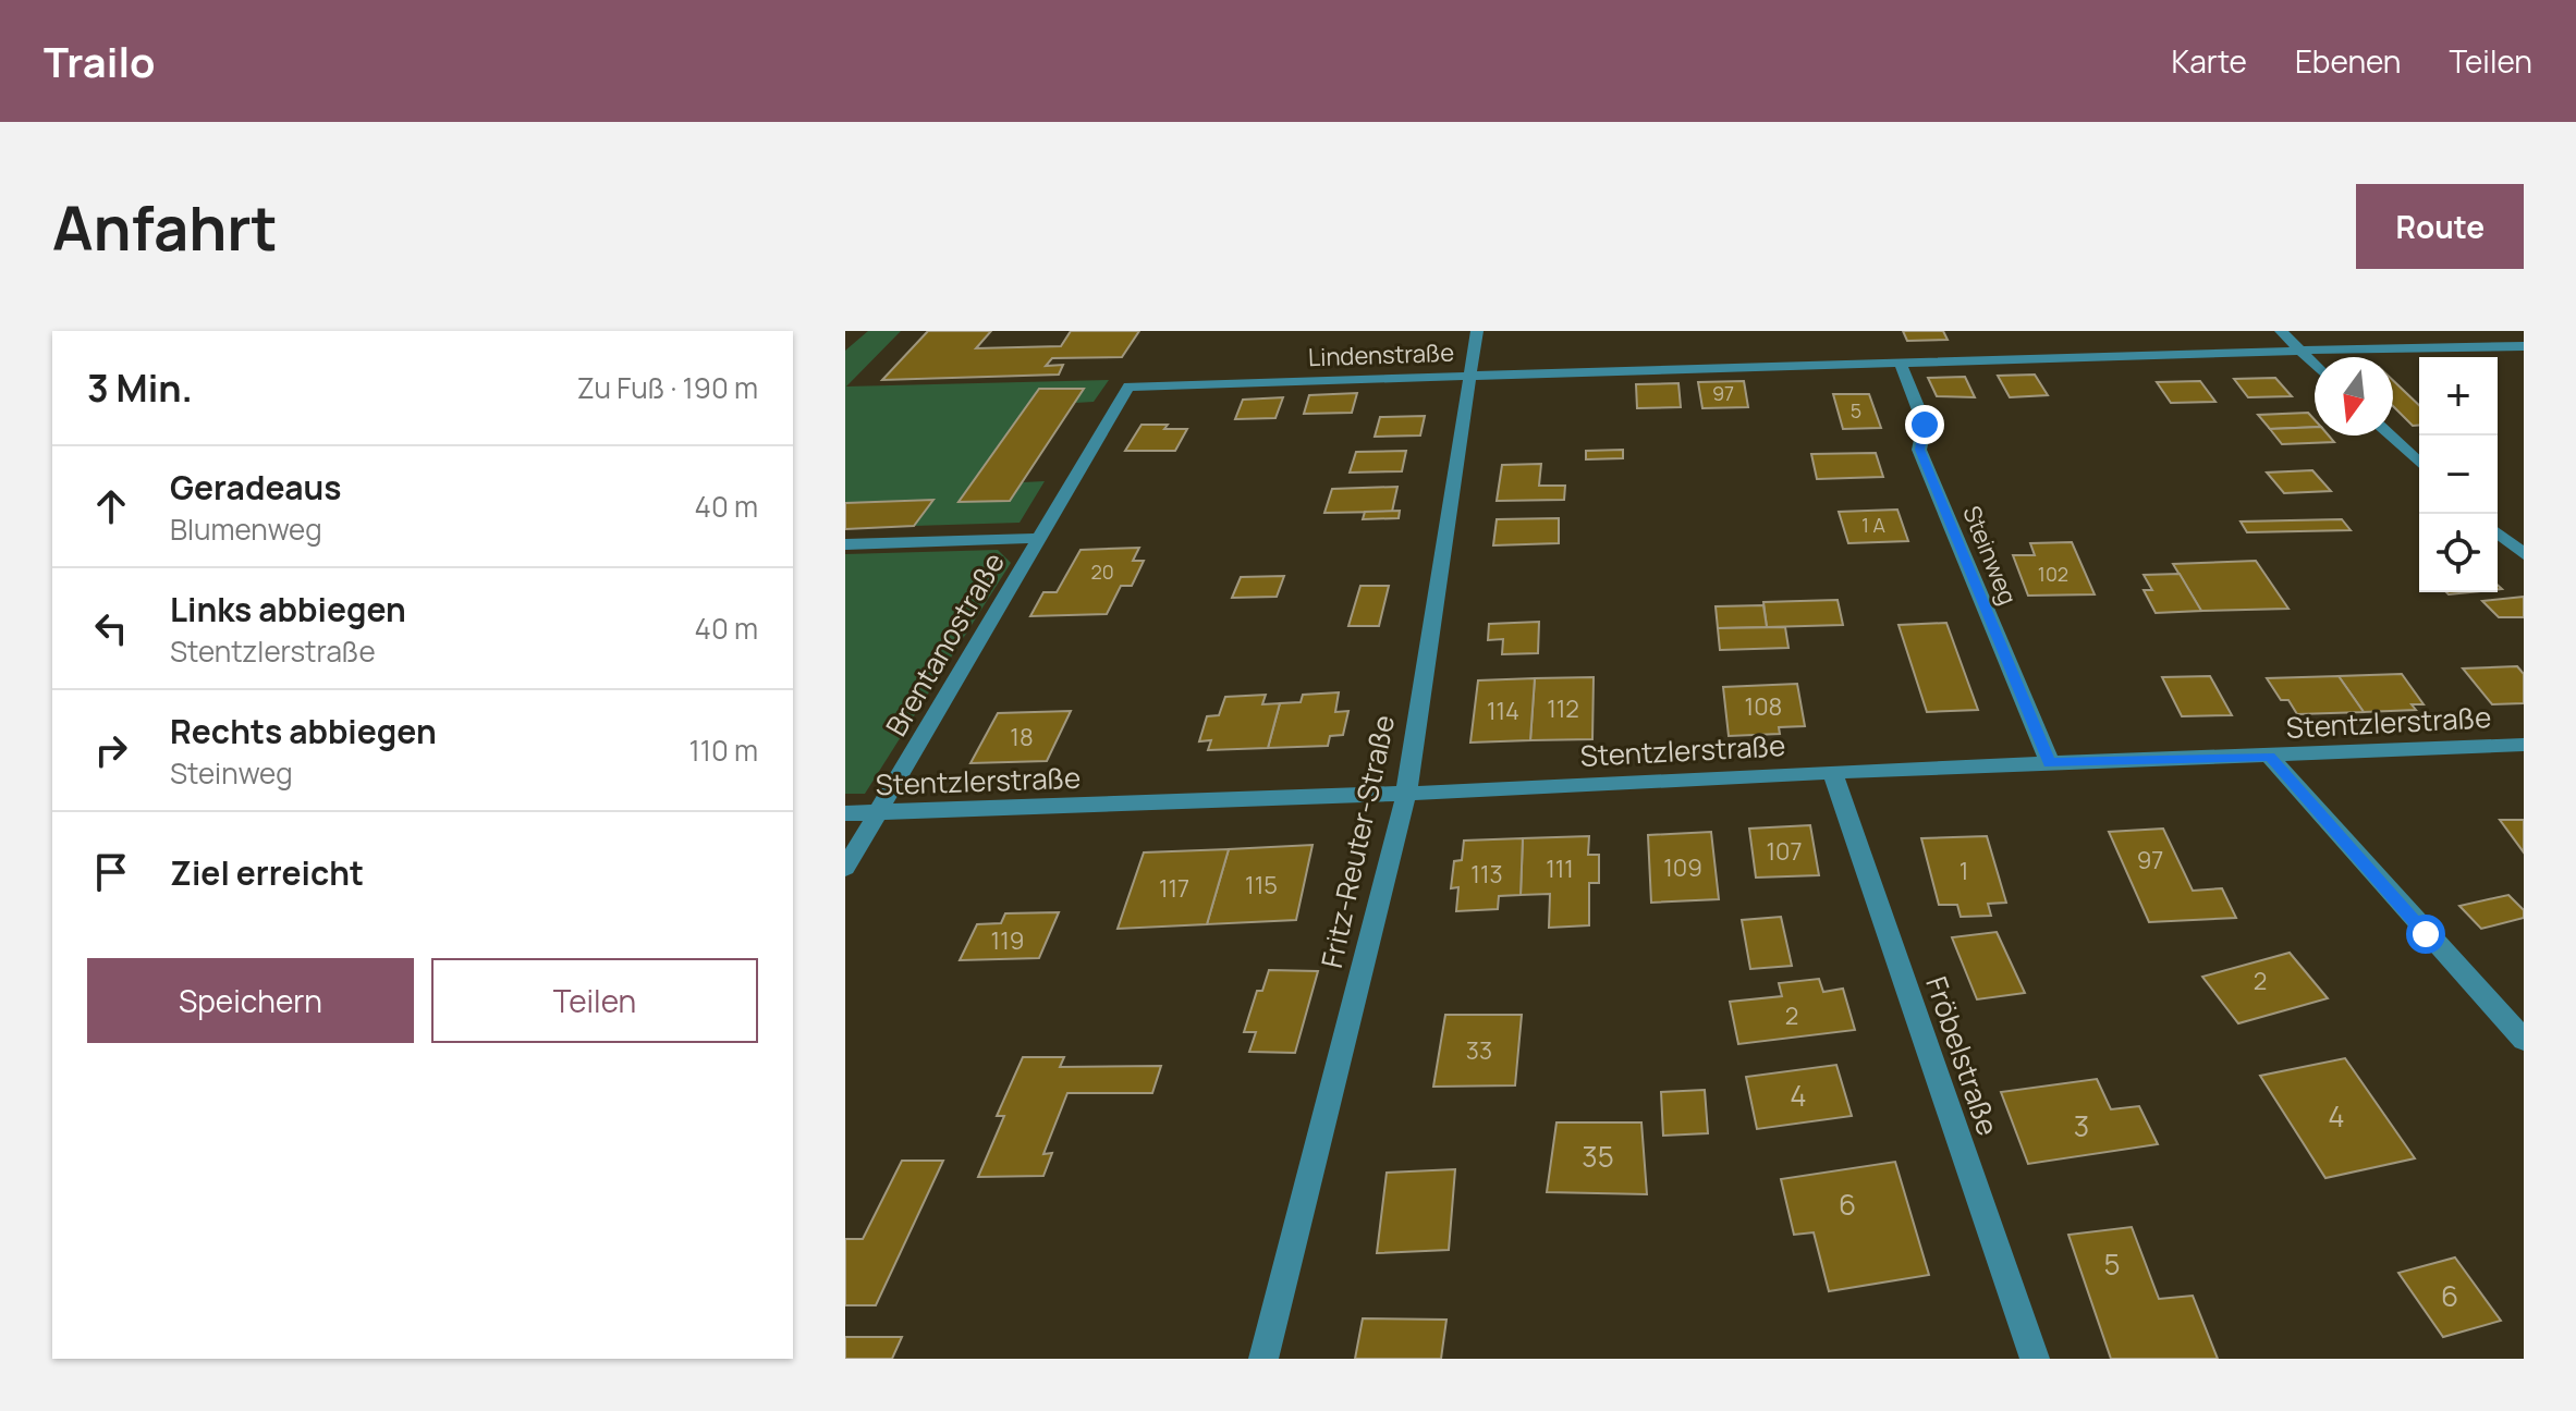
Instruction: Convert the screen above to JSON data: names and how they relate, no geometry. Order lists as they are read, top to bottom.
{
  "streets": {
    "street": [
      "Lindenstraße",
      "Steinweg",
      "Brentanostraße",
      "Stentzlerstraße",
      "Fritz-Reuter-Straße",
      "Fröbelstraße"
    ]
  },
  "crossings": [
    ["Lindenstraße", "Steinweg"],
    ["Lindenstraße", "Brentanostraße"],
    ["Lindenstraße", "Fritz-Reuter-Straße"],
    ["Steinweg", "Stentzlerstraße"],
    ["Brentanostraße", "Stentzlerstraße"],
    ["Stentzlerstraße", "Fritz-Reuter-Straße"],
    ["Stentzlerstraße", "Fröbelstraße"]
  ],
  "house_numbers": [
    "97",
    "5",
    "1 A",
    "20",
    "102",
    "108",
    "112",
    "114",
    "18",
    "107",
    "97",
    "109",
    "111",
    "1",
    "113",
    "115",
    "117",
    "119",
    "2",
    "2",
    "33",
    "4",
    "4",
    "3",
    "35",
    "6",
    "5",
    "6"
  ],
  "north": "bottom",
  "page": {
    "header": "Trailo",
    "nav": ["Karte", "Ebenen", "Teilen"],
    "buttons": [
      "Route",
      ["Speichern", "Teilen"]
    ],
    "title": "Anfahrt",
    "heading": ["3 Min.", "Zu Fuß · 190 m"],
    "map_buttons": ["+", "−"],
    "list": [
      ["Geradeaus", "Blumenweg", "40 m"],
      ["Links abbiegen", "Stentzlerstraße", "40 m"],
      ["Rechts abbiegen", "Steinweg", "110 m"],
      "Ziel erreicht"
    ]
  }
}
